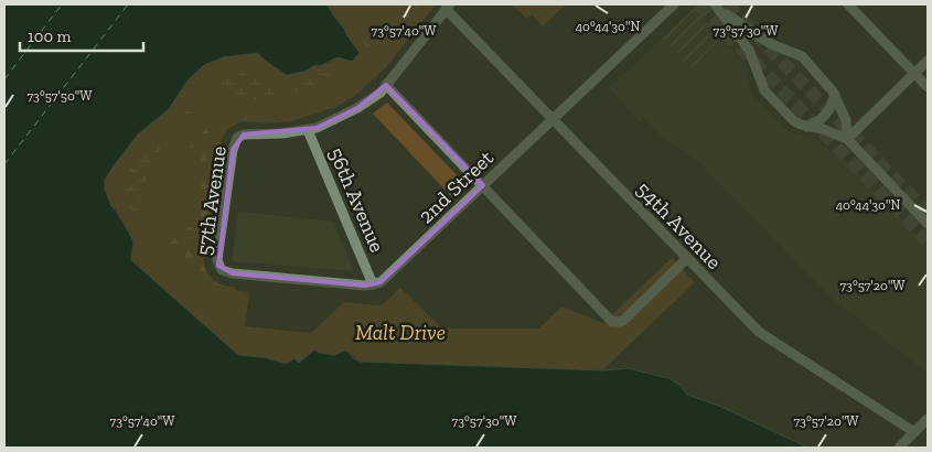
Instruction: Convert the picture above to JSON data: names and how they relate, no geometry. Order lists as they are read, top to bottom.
{
  "streets": {
    "street": [
      "2nd Street",
      "56th Avenue",
      "57th Avenue",
      "54th Avenue"
    ]
  },
  "crossings": [
    ["2nd Street", "56th Avenue"],
    ["2nd Street", "57th Avenue"],
    ["2nd Street", "54th Avenue"],
    ["56th Avenue", "57th Avenue"]
  ],
  "parks": ["Malt Drive"],
  "scale_bar": "100 m",
  "coordinates": [
    "40°44'30\"N",
    "73°57'40\"W",
    "73°57'30\"W",
    "73°57'50\"W",
    "73°57'20\"W"
  ]
}
